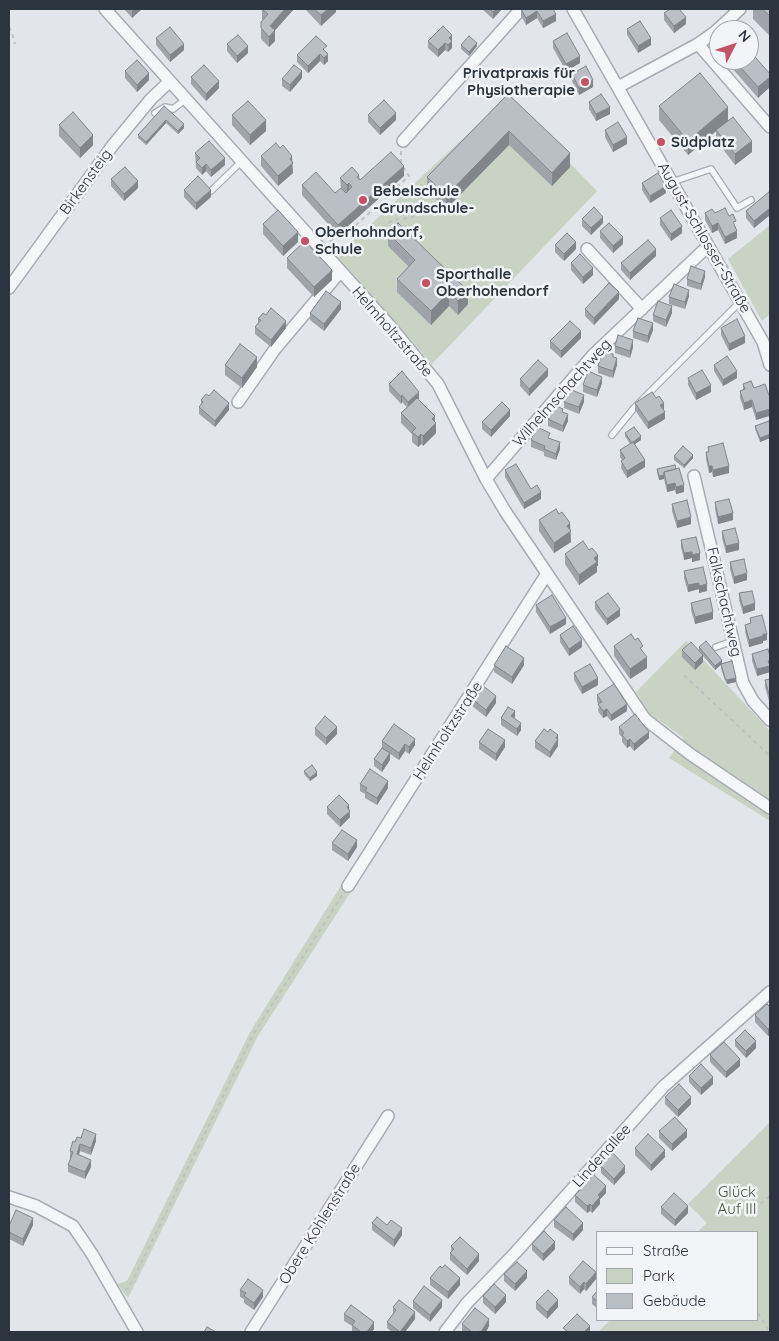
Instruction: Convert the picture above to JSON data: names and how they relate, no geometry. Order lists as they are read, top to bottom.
{
  "streets": {
    "street": [
      "Birkensteig",
      "August-Schlosser-Straße",
      "Helmholtzstraße",
      "Wilhelmschachtweg",
      "Falkschachtweg",
      "Lindenallee",
      "Obere Kohlenstraße"
    ]
  },
  "crossings": [
    ["Birkensteig", "Helmholtzstraße"],
    ["August-Schlosser-Straße", "Wilhelmschachtweg"],
    ["Helmholtzstraße", "Wilhelmschachtweg"]
  ],
  "parks": ["Glück Auf III"],
  "places": [
    "Privatpraxis für Physiotherapie",
    "Südplatz",
    "Bebelschule -Grundschule-",
    "Oberhohndorf, Schule",
    "Sporthalle Oberhohendorf"
  ],
  "legend": ["Straße", "Park", "Gebäude"],
  "north": "top right"
}
